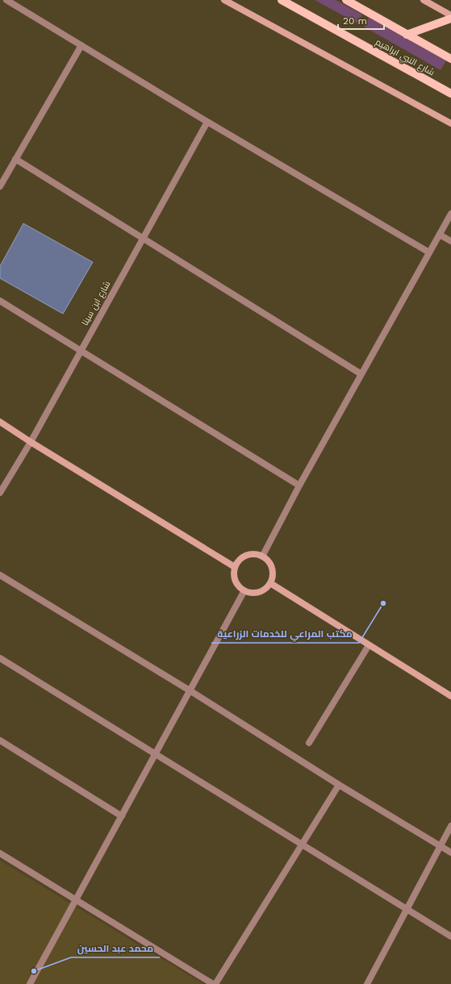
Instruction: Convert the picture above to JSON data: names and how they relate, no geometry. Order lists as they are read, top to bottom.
{
  "streets": {
    "main road": ["شارع النبي ابراهيم"],
    "street": ["شارع ابن سينا"]
  },
  "places": ["مكتب المراعي للخدمات الزراعية", "محمد عبد الحسين"],
  "scale_bar": "20 m"
}
